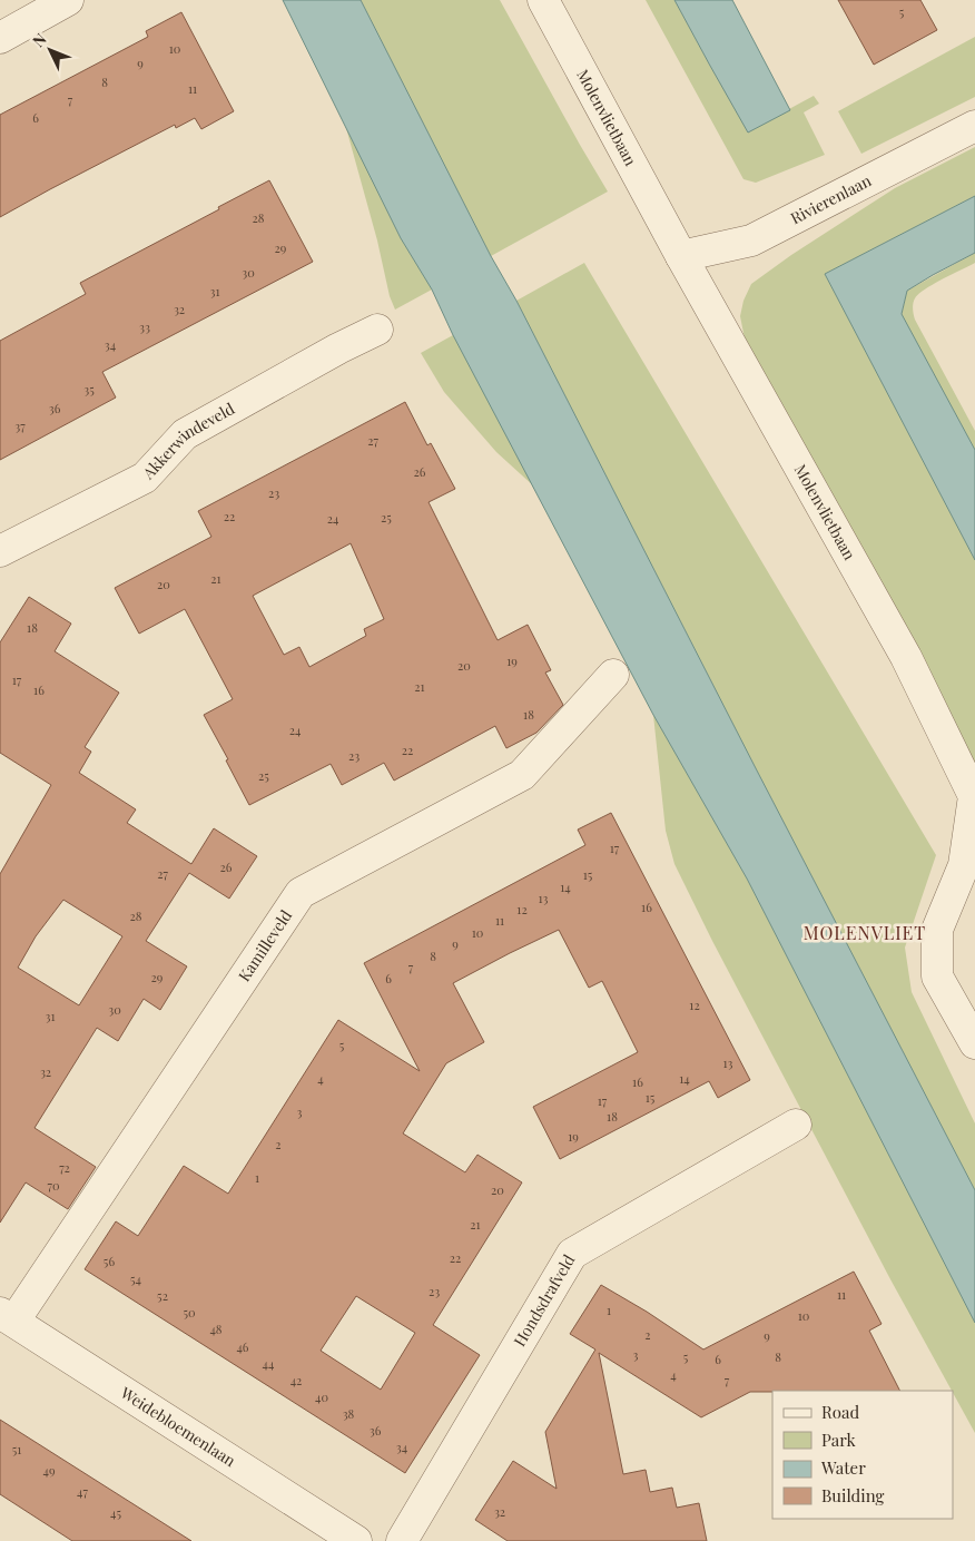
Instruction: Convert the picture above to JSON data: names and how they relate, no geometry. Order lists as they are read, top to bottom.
{
  "streets": {
    "street": [
      "Molenvlietbaan",
      "Rivierenlaan",
      "Akkerwindeveld",
      "Kamilleveld",
      "Hondsdrafveld",
      "Weidebloemenlaan"
    ]
  },
  "crossings": [
    ["Molenvlietbaan", "Rivierenlaan"],
    ["Kamilleveld", "Weidebloemenlaan"]
  ],
  "districts": ["MOLENVLIET"],
  "house_numbers": [
    "5",
    "10",
    "9",
    "8",
    "11",
    "7",
    "6",
    "28",
    "29",
    "30",
    "31",
    "32",
    "33",
    "34",
    "35",
    "36",
    "37",
    "27",
    "26",
    "23",
    "22",
    "25",
    "24",
    "21",
    "20",
    "18",
    "19",
    "20",
    "17",
    "21",
    "16",
    "18",
    "24",
    "22",
    "23",
    "25",
    "17",
    "26",
    "27",
    "15",
    "14",
    "13",
    "16",
    "12",
    "28",
    "11",
    "10",
    "9",
    "8",
    "7",
    "29",
    "6",
    "12",
    "30",
    "31",
    "5",
    "13",
    "32",
    "4",
    "14",
    "16",
    "15",
    "17",
    "3",
    "18",
    "19",
    "2",
    "72",
    "1",
    "70",
    "20",
    "21",
    "22",
    "56",
    "54",
    "23",
    "11",
    "52",
    "1",
    "50",
    "10",
    "48",
    "2",
    "9",
    "46",
    "3",
    "5",
    "8",
    "6",
    "44",
    "4",
    "42",
    "7",
    "40",
    "38",
    "36",
    "34",
    "51",
    "49",
    "47",
    "32",
    "45"
  ],
  "legend": [
    "Road",
    "Park",
    "Water",
    "Building"
  ],
  "north": "top left"
}
